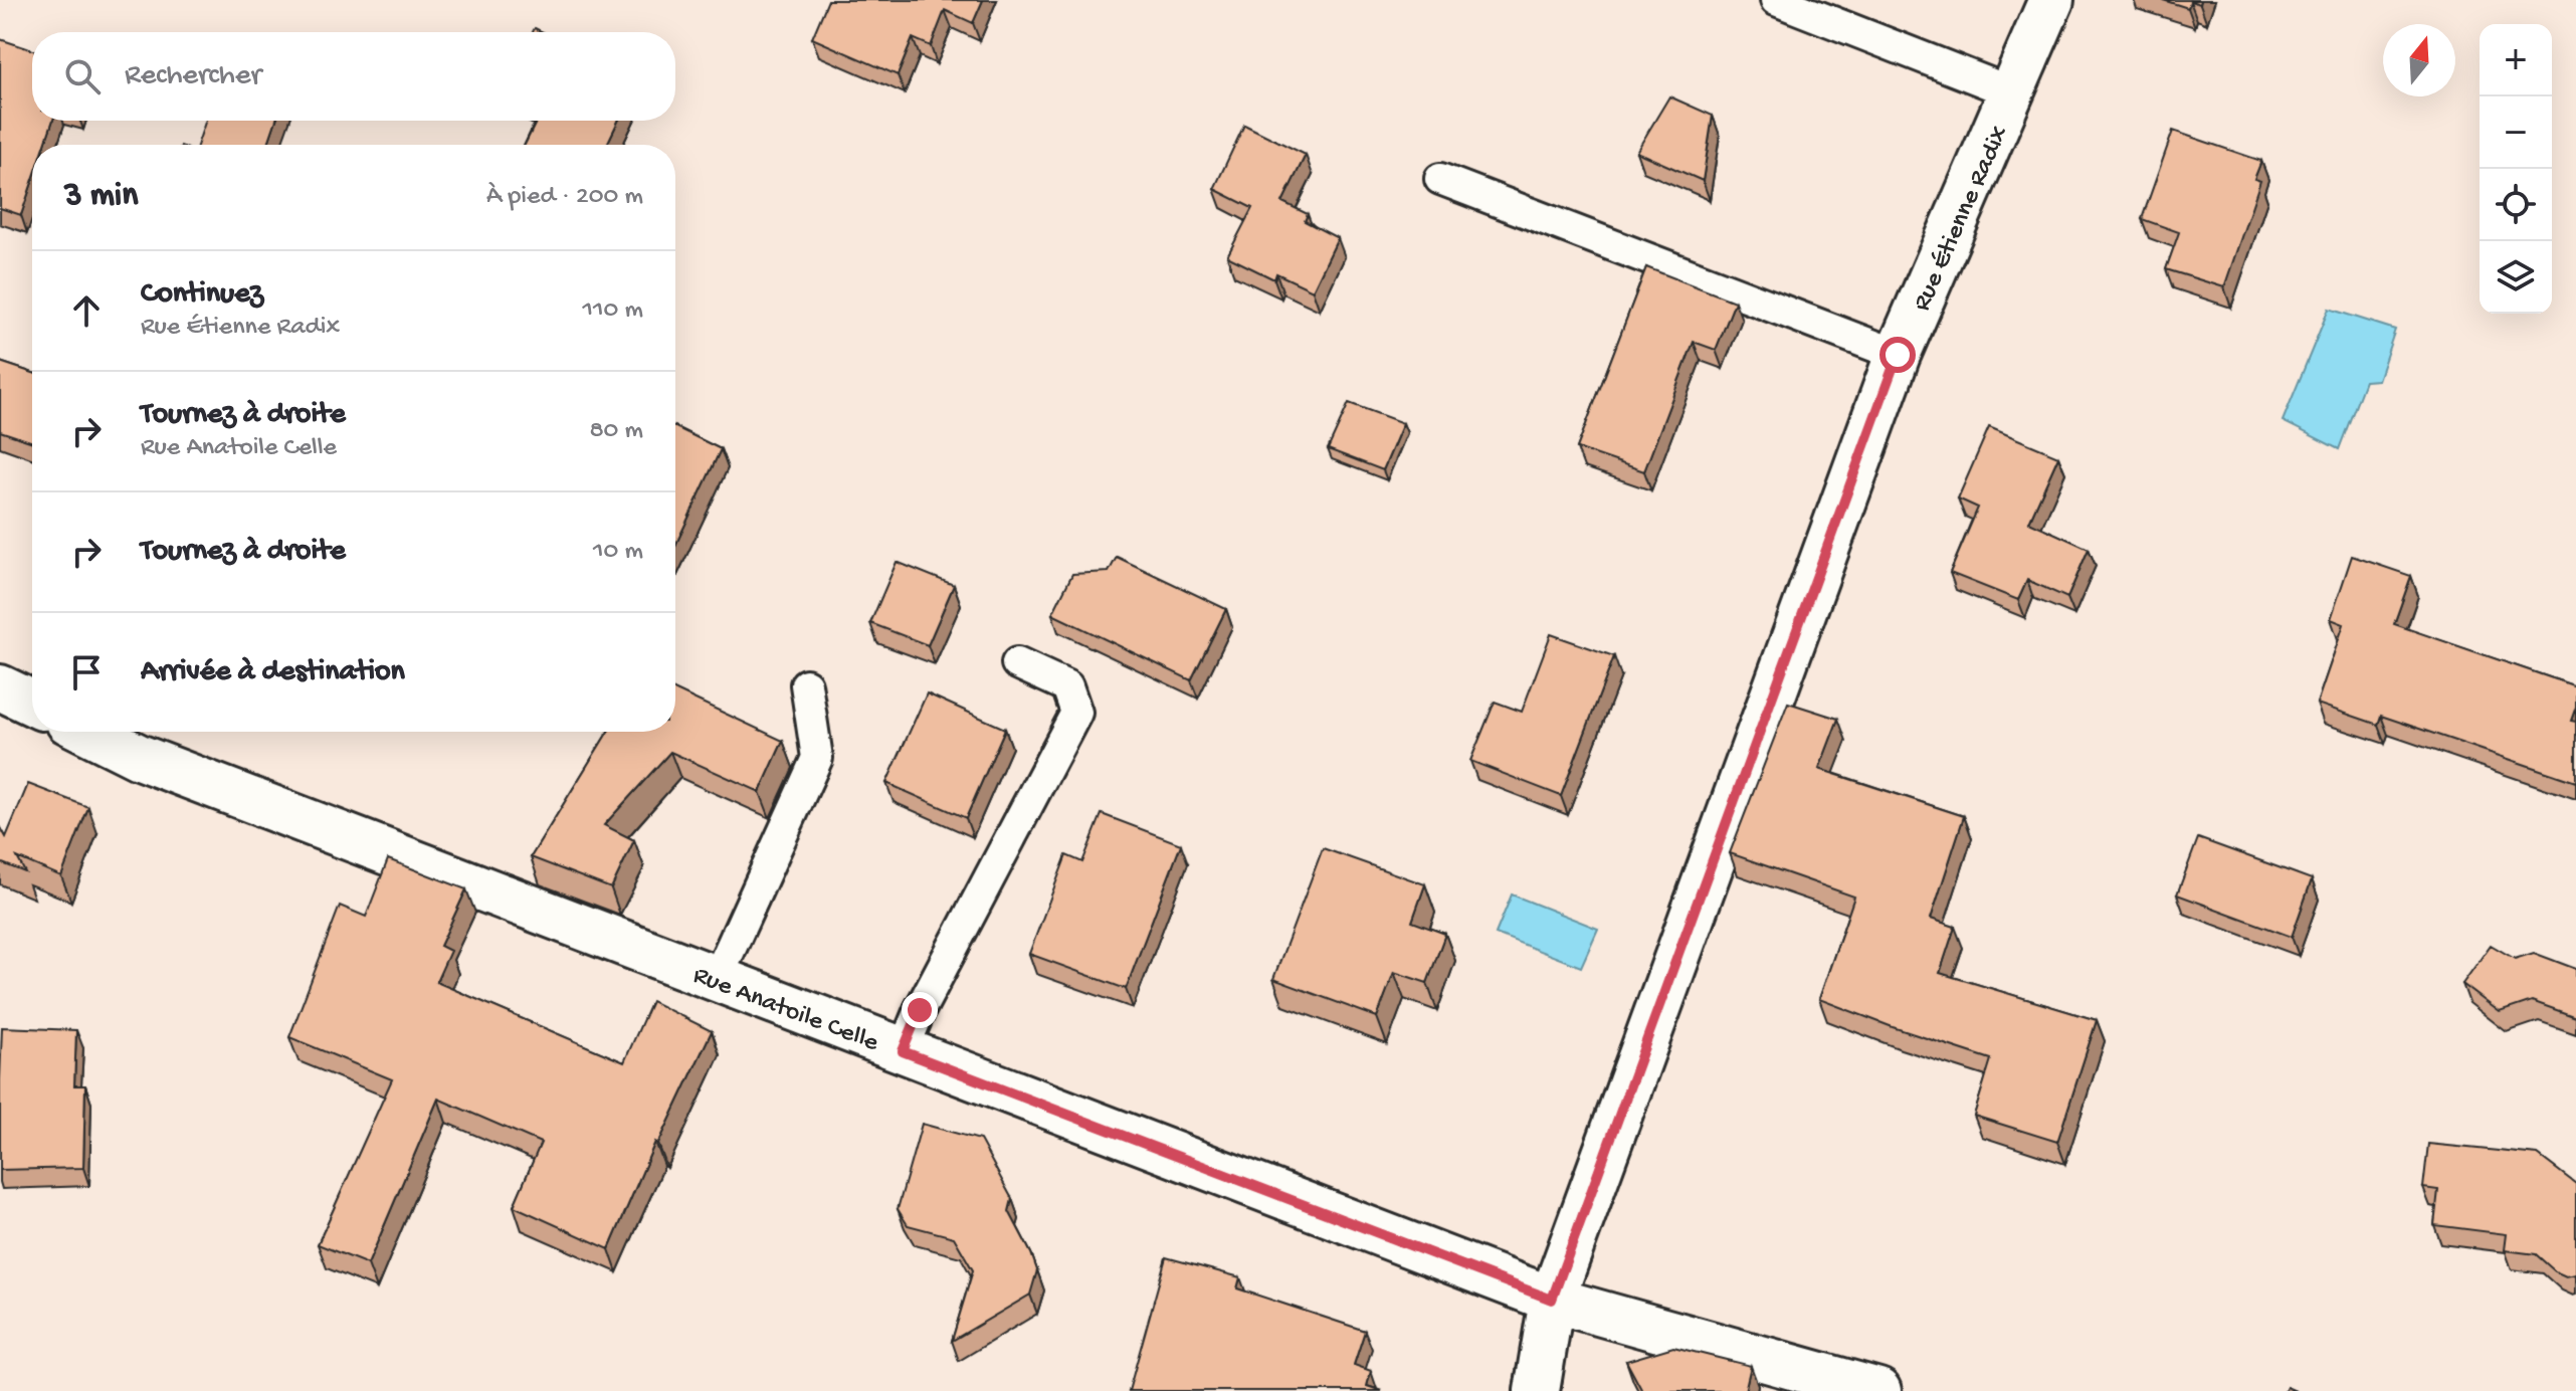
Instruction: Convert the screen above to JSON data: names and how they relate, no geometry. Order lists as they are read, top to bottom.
{
  "streets": {
    "street": ["Rue Étienne Radix", "Rue Anatoile Celle"]
  },
  "crossings": [
    ["Rue Étienne Radix", "Rue Anatoile Celle"]
  ],
  "north": "top",
  "page": {
    "map_buttons": ["+", "−"],
    "search": "Rechercher",
    "heading": ["3 min", "À pied · 200 m"],
    "list": [
      ["Continuez", "Rue Étienne Radix", "110 m"],
      ["Tournez à droite", "Rue Anatoile Celle", "80 m"],
      ["Tournez à droite", "10 m"],
      "Arrivée à destination"
    ]
  }
}
